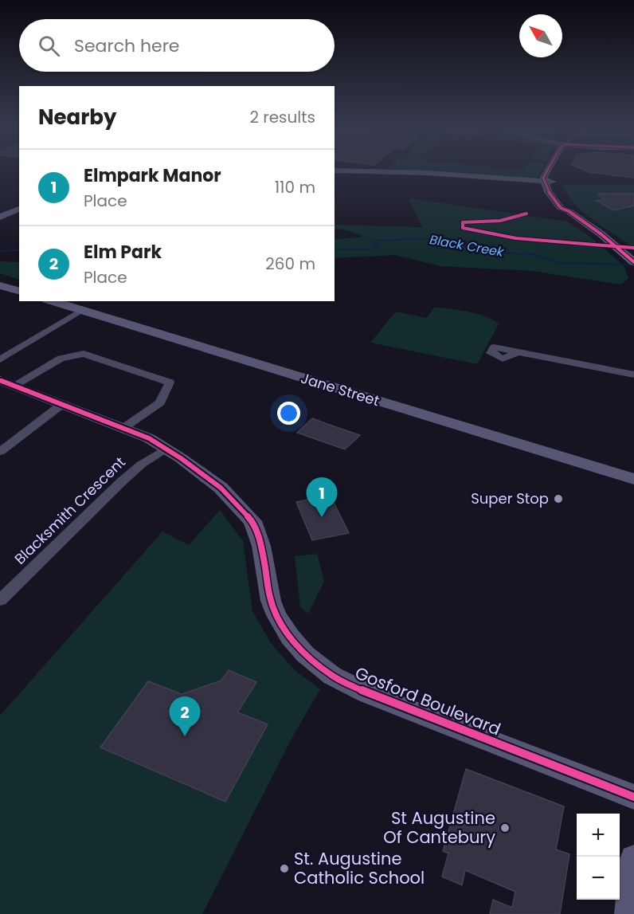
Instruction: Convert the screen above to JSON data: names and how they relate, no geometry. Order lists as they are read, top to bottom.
{
  "streets": {
    "street": ["Jane Street", "Blacksmith Crescent", "Gosford Boulevard"]
  },
  "crossings": [
    ["Blacksmith Crescent", "Gosford Boulevard"]
  ],
  "water": ["Black Creek"],
  "places": ["Super Stop", "St Augustine Of Cantebury", "St. Augustine Catholic School"],
  "north": "top left",
  "page": {
    "search": "Search here",
    "heading": ["Nearby", "2 results"],
    "list": [
      {
        "mark": "1",
        "name": "Elmpark Manor",
        "note": "Place",
        "value": "110 m"
      },
      {
        "mark": "2",
        "name": "Elm Park",
        "note": "Place",
        "value": "260 m"
      }
    ],
    "pins": ["1", "2"],
    "map_buttons": ["+", "−"]
  }
}
